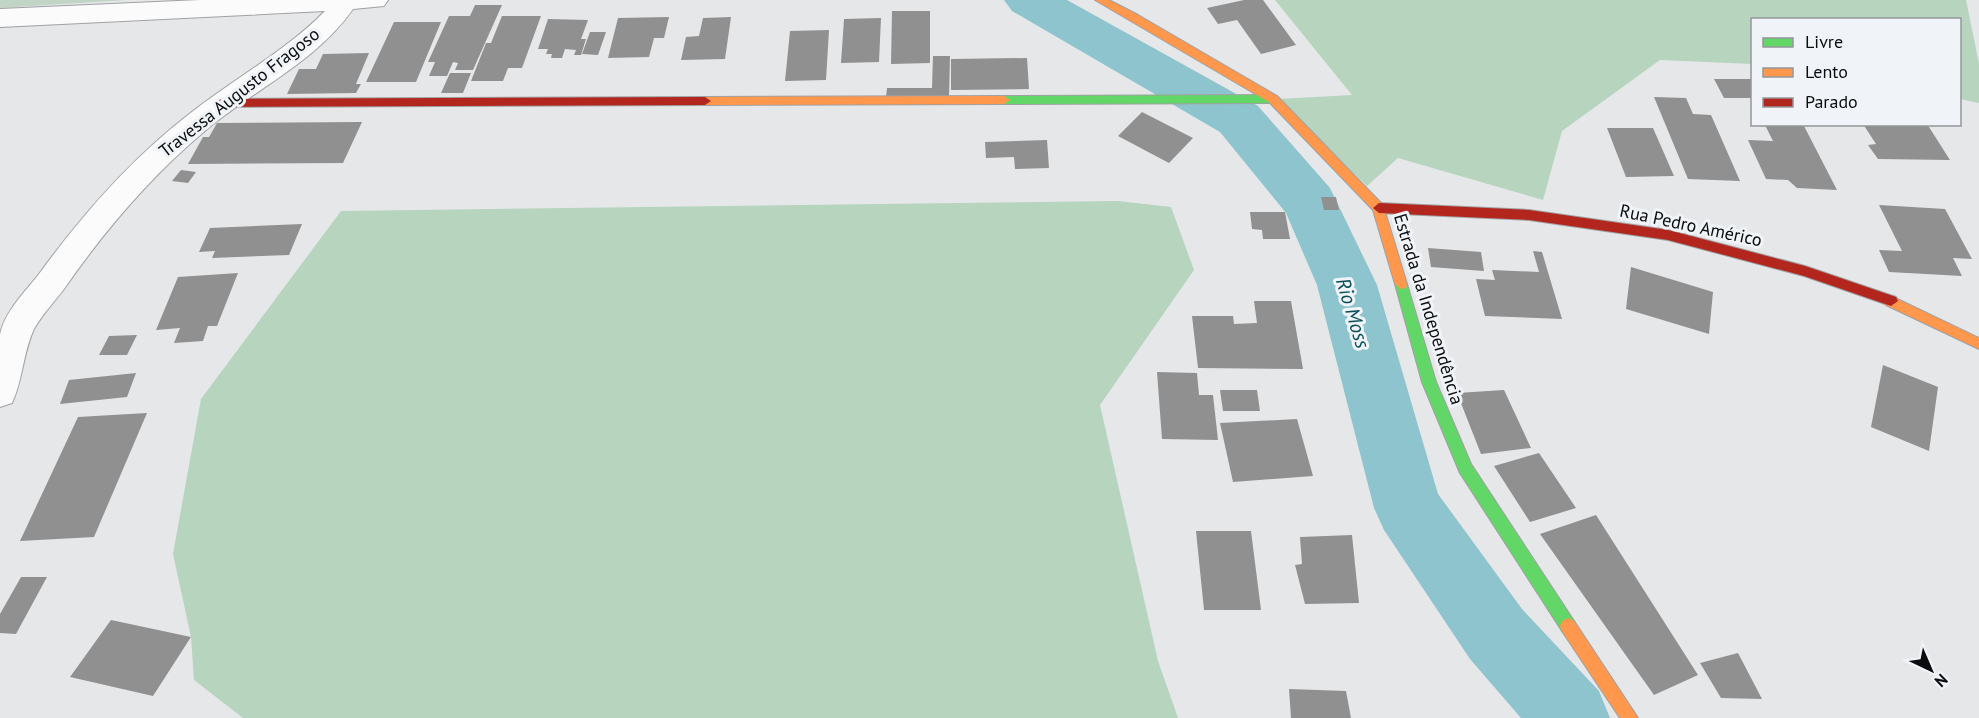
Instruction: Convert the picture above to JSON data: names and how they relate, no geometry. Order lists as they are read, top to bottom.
{
  "streets": {
    "street": ["Travessa Augusto Fragoso", "Rua Pedro Américo", "Estrada da Independência"]
  },
  "crossings": [
    ["Rua Pedro Américo", "Estrada da Independência"]
  ],
  "water": ["Rio Moss"],
  "legend": ["Livre", "Lento", "Parado"],
  "north": "bottom right"
}
